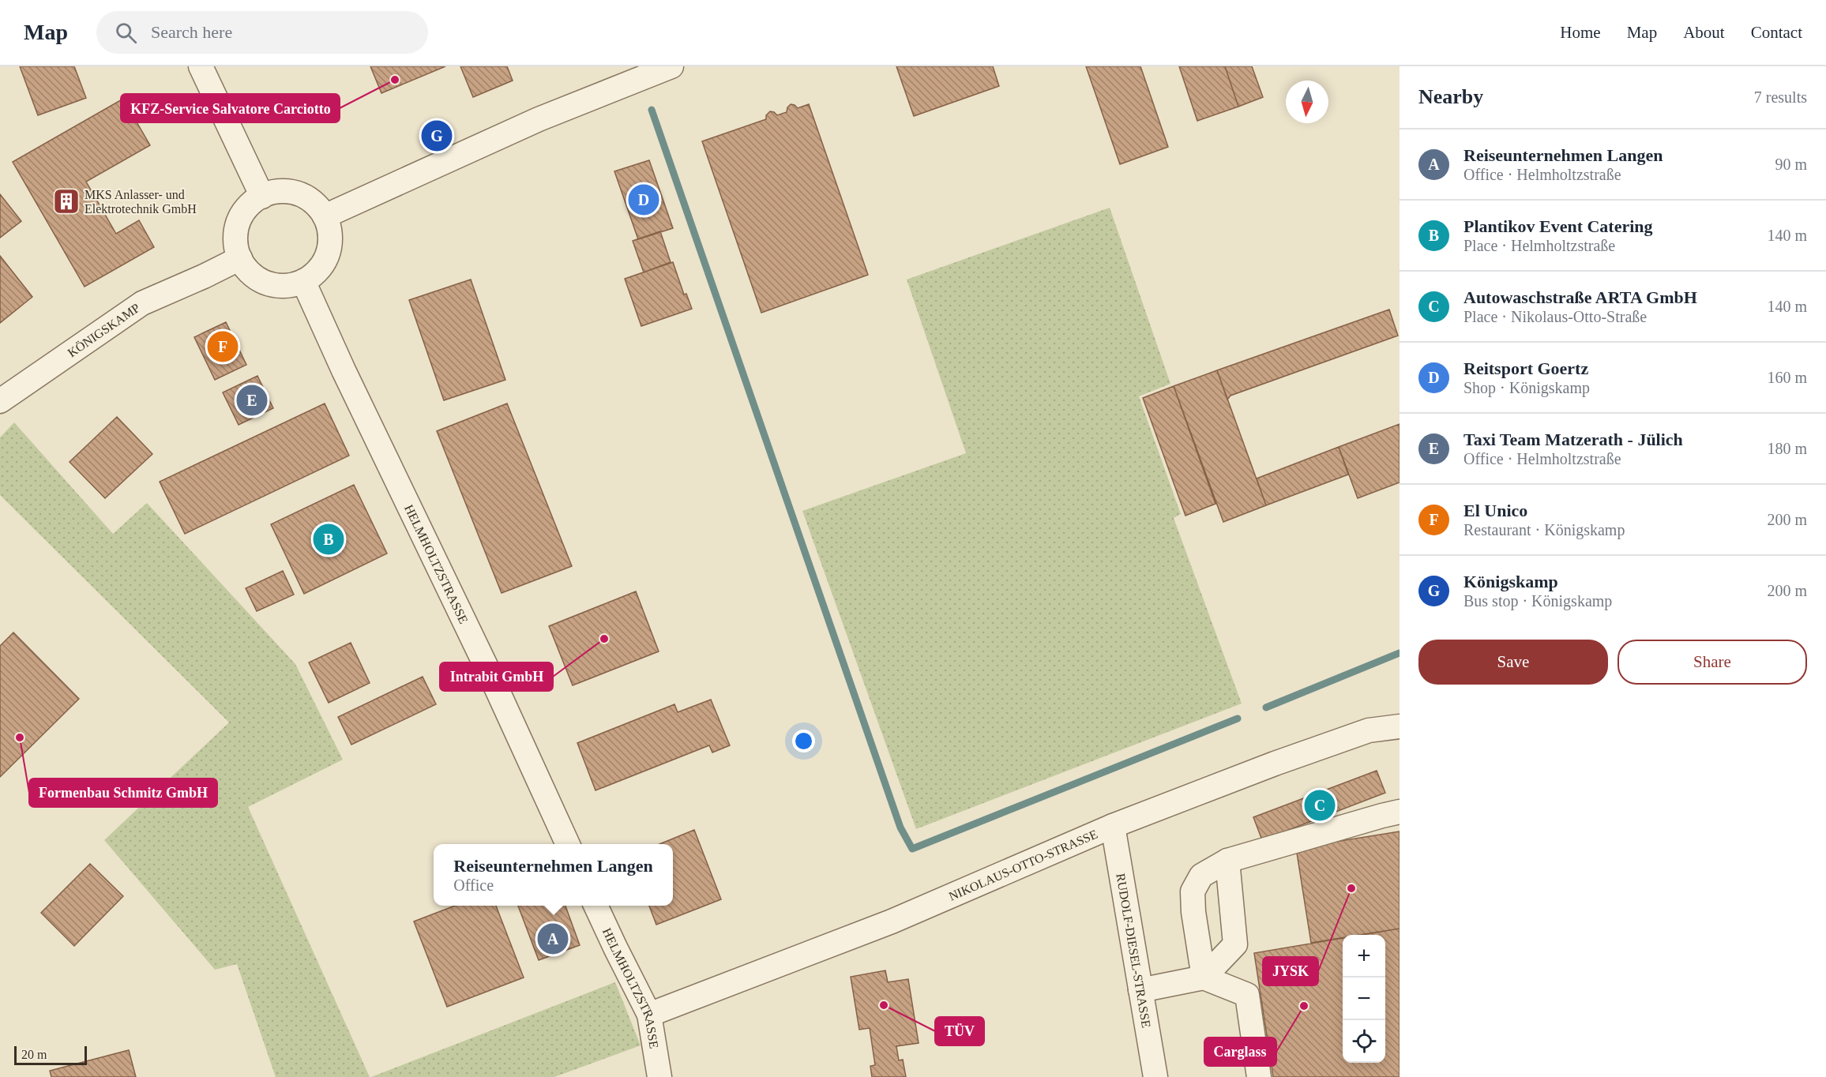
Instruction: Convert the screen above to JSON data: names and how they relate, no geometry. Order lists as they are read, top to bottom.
{
  "streets": {
    "street": [
      "KÖNIGSKAMP",
      "HELMHOLTZSTRASSE",
      "NIKOLAUS-OTTO-STRASSE",
      "RUDOLF-DIESEL-STRASSE"
    ]
  },
  "crossings": [
    ["KÖNIGSKAMP", "HELMHOLTZSTRASSE"],
    ["HELMHOLTZSTRASSE", "NIKOLAUS-OTTO-STRASSE"],
    ["NIKOLAUS-OTTO-STRASSE", "RUDOLF-DIESEL-STRASSE"]
  ],
  "places": {
    "other": [
      "KFZ-Service Salvatore Carciotto",
      "Intrabit GmbH",
      "Formenbau Schmitz GmbH",
      "JYSK",
      "TÜV",
      "Carglass"
    ],
    "building": ["MKS Anlasser- und Elektrotechnik GmbH"]
  },
  "scale_bar": "20 m",
  "north": "bottom",
  "page": {
    "header": "Map",
    "search": "Search here",
    "nav": [
      "Home",
      "Map",
      "About",
      "Contact"
    ],
    "heading": ["Nearby", "7 results"],
    "pins": [
      "G",
      "D",
      "F",
      "E",
      "B",
      "C",
      "A"
    ],
    "list": [
      {
        "mark": "A",
        "name": "Reiseunternehmen Langen",
        "note": "Office · Helmholtzstraße",
        "value": "90 m"
      },
      {
        "mark": "B",
        "name": "Plantikov Event Catering",
        "note": "Place · Helmholtzstraße",
        "value": "140 m"
      },
      {
        "mark": "C",
        "name": "Autowaschstraße ARTA GmbH",
        "note": "Place · Nikolaus-Otto-Straße",
        "value": "140 m"
      },
      {
        "mark": "D",
        "name": "Reitsport Goertz",
        "note": "Shop · Königskamp",
        "value": "160 m"
      },
      {
        "mark": "E",
        "name": "Taxi Team Matzerath - Jülich",
        "note": "Office · Helmholtzstraße",
        "value": "180 m"
      },
      {
        "mark": "F",
        "name": "El Unico",
        "note": "Restaurant · Königskamp",
        "value": "200 m"
      },
      {
        "mark": "G",
        "name": "Königskamp",
        "note": "Bus stop · Königskamp",
        "value": "200 m"
      }
    ],
    "buttons": ["Save", "Share"],
    "popup": ["Reiseunternehmen Langen", "Office"],
    "map_buttons": ["+", "−"],
    "scale": "20 m"
  }
}
